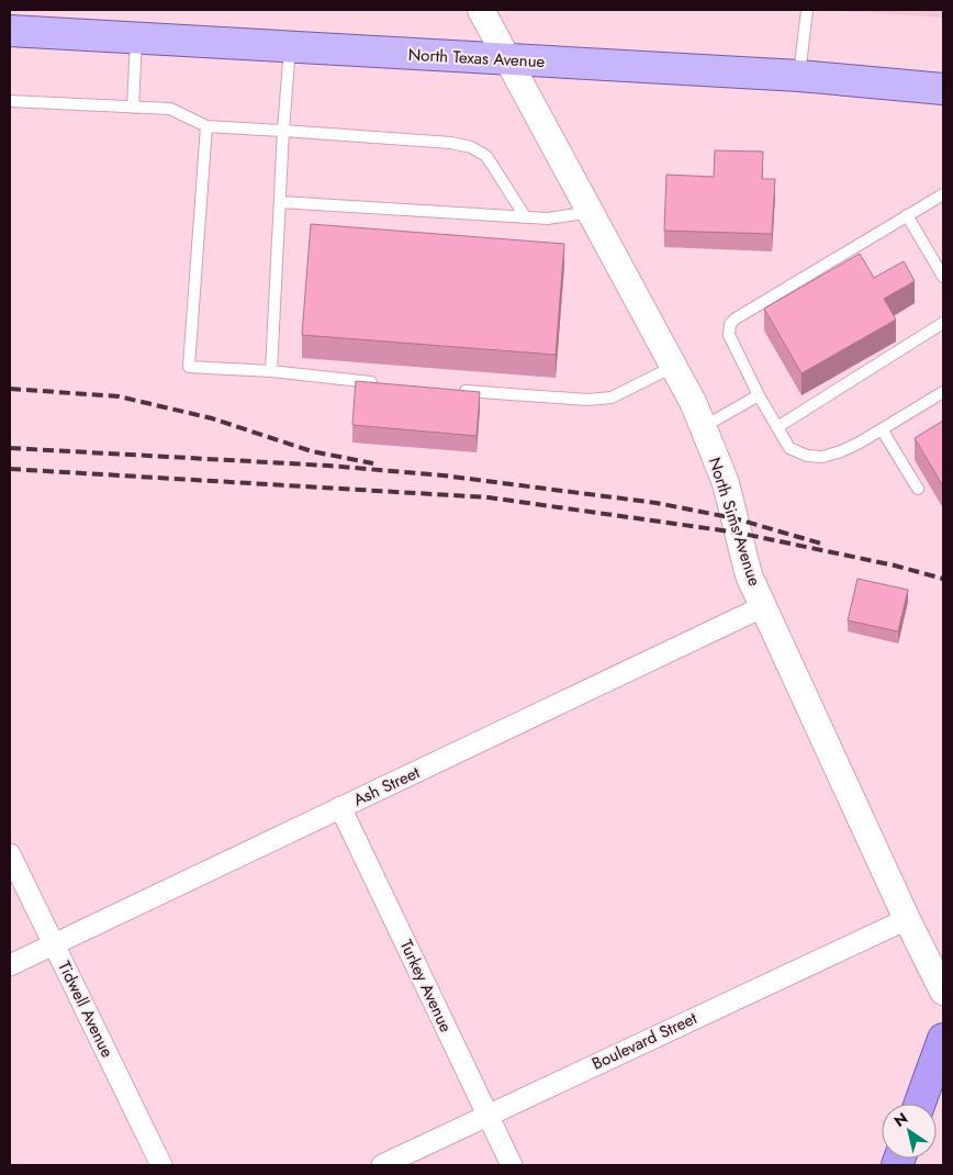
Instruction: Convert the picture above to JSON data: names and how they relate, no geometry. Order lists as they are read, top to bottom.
{
  "streets": {
    "main road": ["North Texas Avenue"],
    "street": [
      "North Sims Avenue",
      "Ash Street",
      "Turkey Avenue",
      "Tidwell Avenue",
      "Boulevard Street"
    ]
  },
  "crossings": [
    ["North Texas Avenue", "North Sims Avenue"],
    ["North Sims Avenue", "Ash Street"],
    ["North Sims Avenue", "Boulevard Street"],
    ["Ash Street", "Turkey Avenue"],
    ["Ash Street", "Tidwell Avenue"],
    ["Turkey Avenue", "Boulevard Street"]
  ],
  "north": "top left"
}
